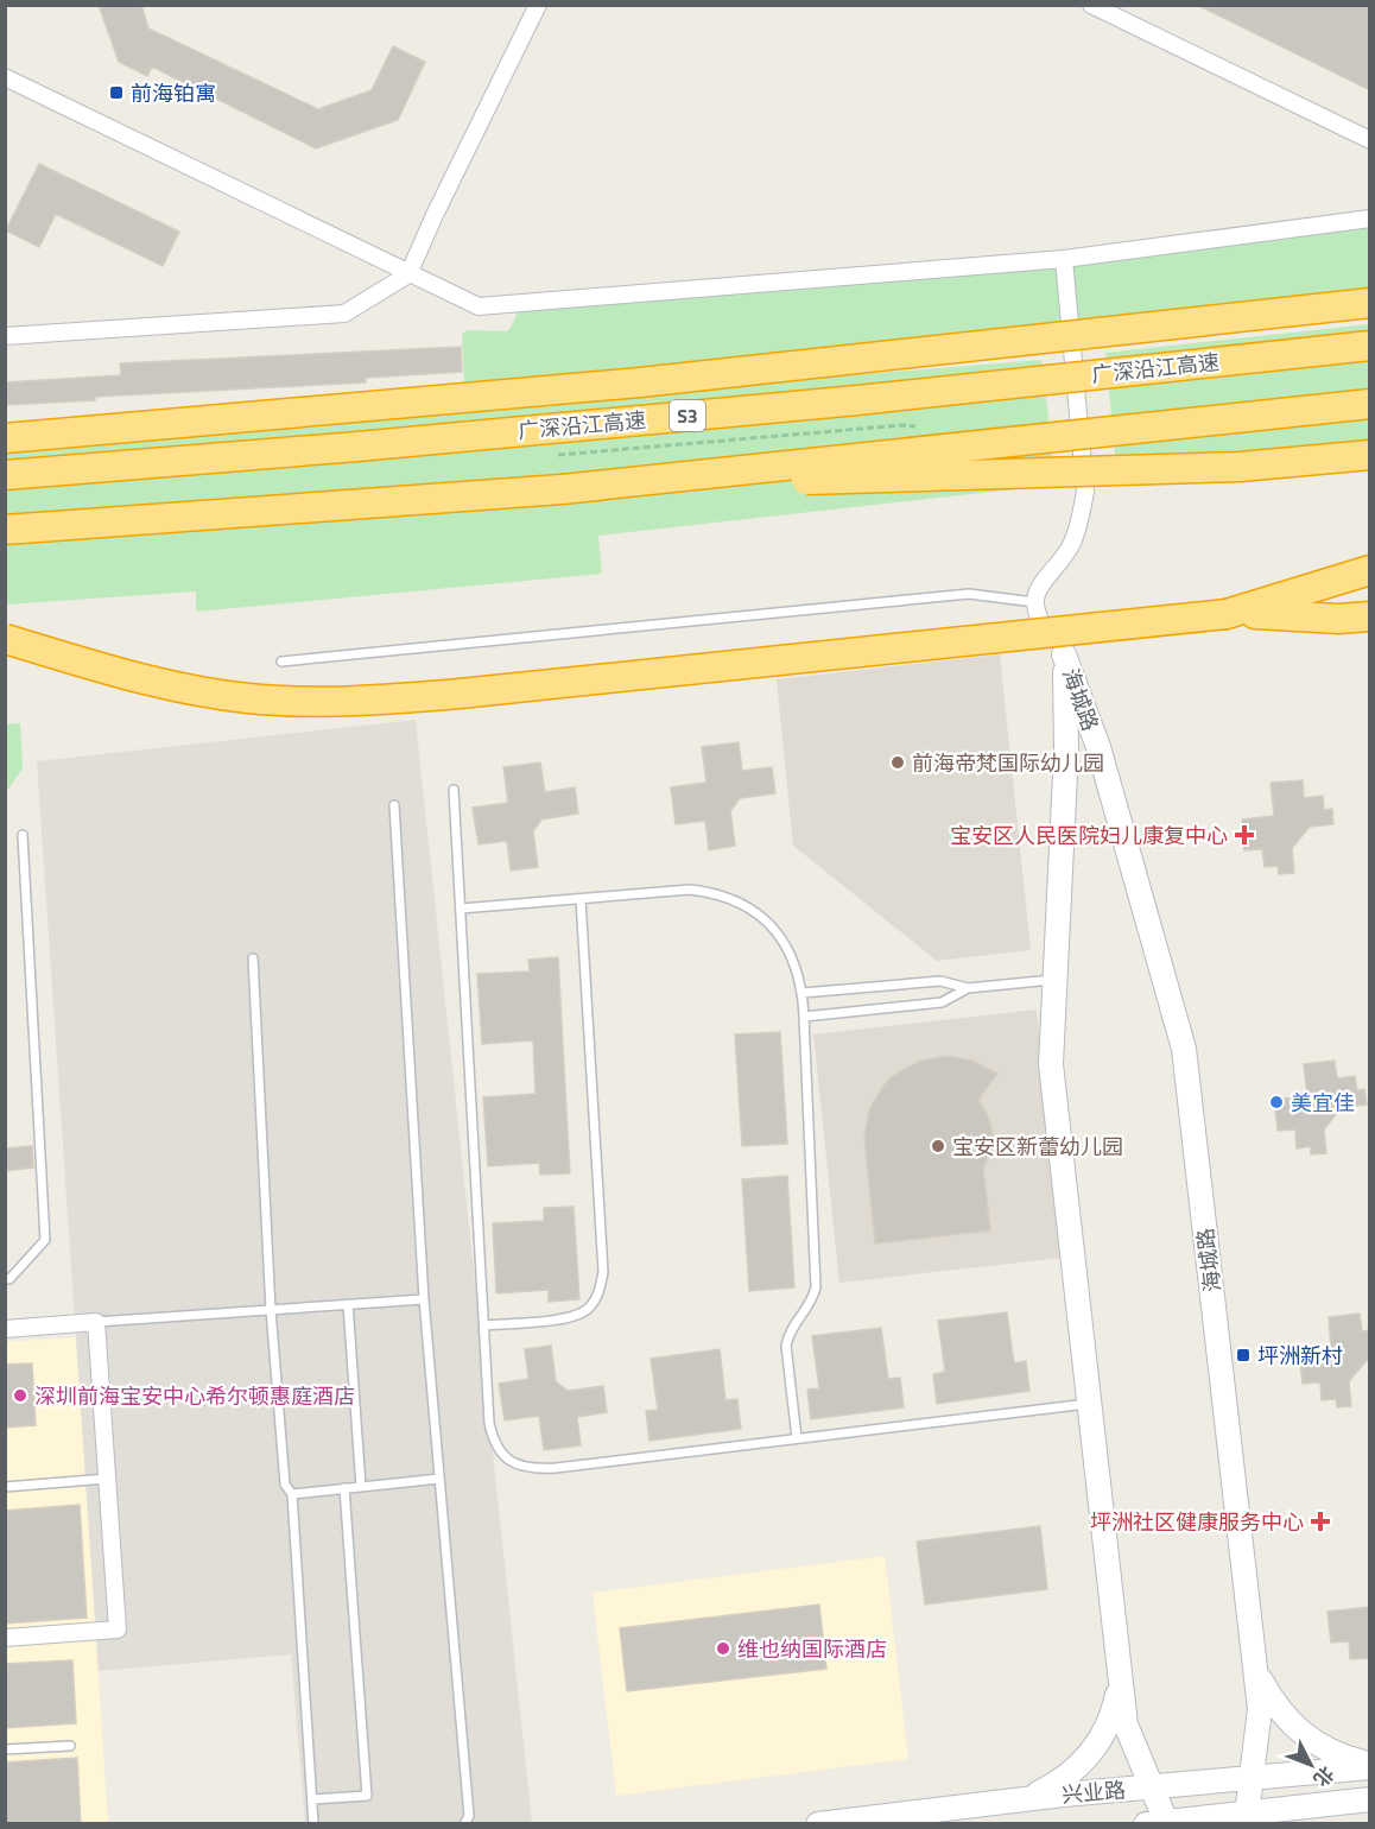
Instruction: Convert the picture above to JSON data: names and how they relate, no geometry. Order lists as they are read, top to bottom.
{
  "streets": {
    "highway": ["广深沿江高速", "S3"],
    "main road": ["海城路", "兴业路"]
  },
  "crossings": [
    ["海城路", "兴业路"]
  ],
  "places": {
    "transit": ["前海铂寓", "坪洲新村"],
    "other": [
      "前海帝梵国际幼儿园",
      "美宜佳",
      "宝安区新蕾幼儿园",
      "深圳前海宝安中心希尔顿惠庭酒店",
      "维也纳国际酒店"
    ],
    "health": ["宝安区人民医院妇儿康复中心", "坪洲社区健康服务中心"]
  },
  "north": "bottom right"
}
